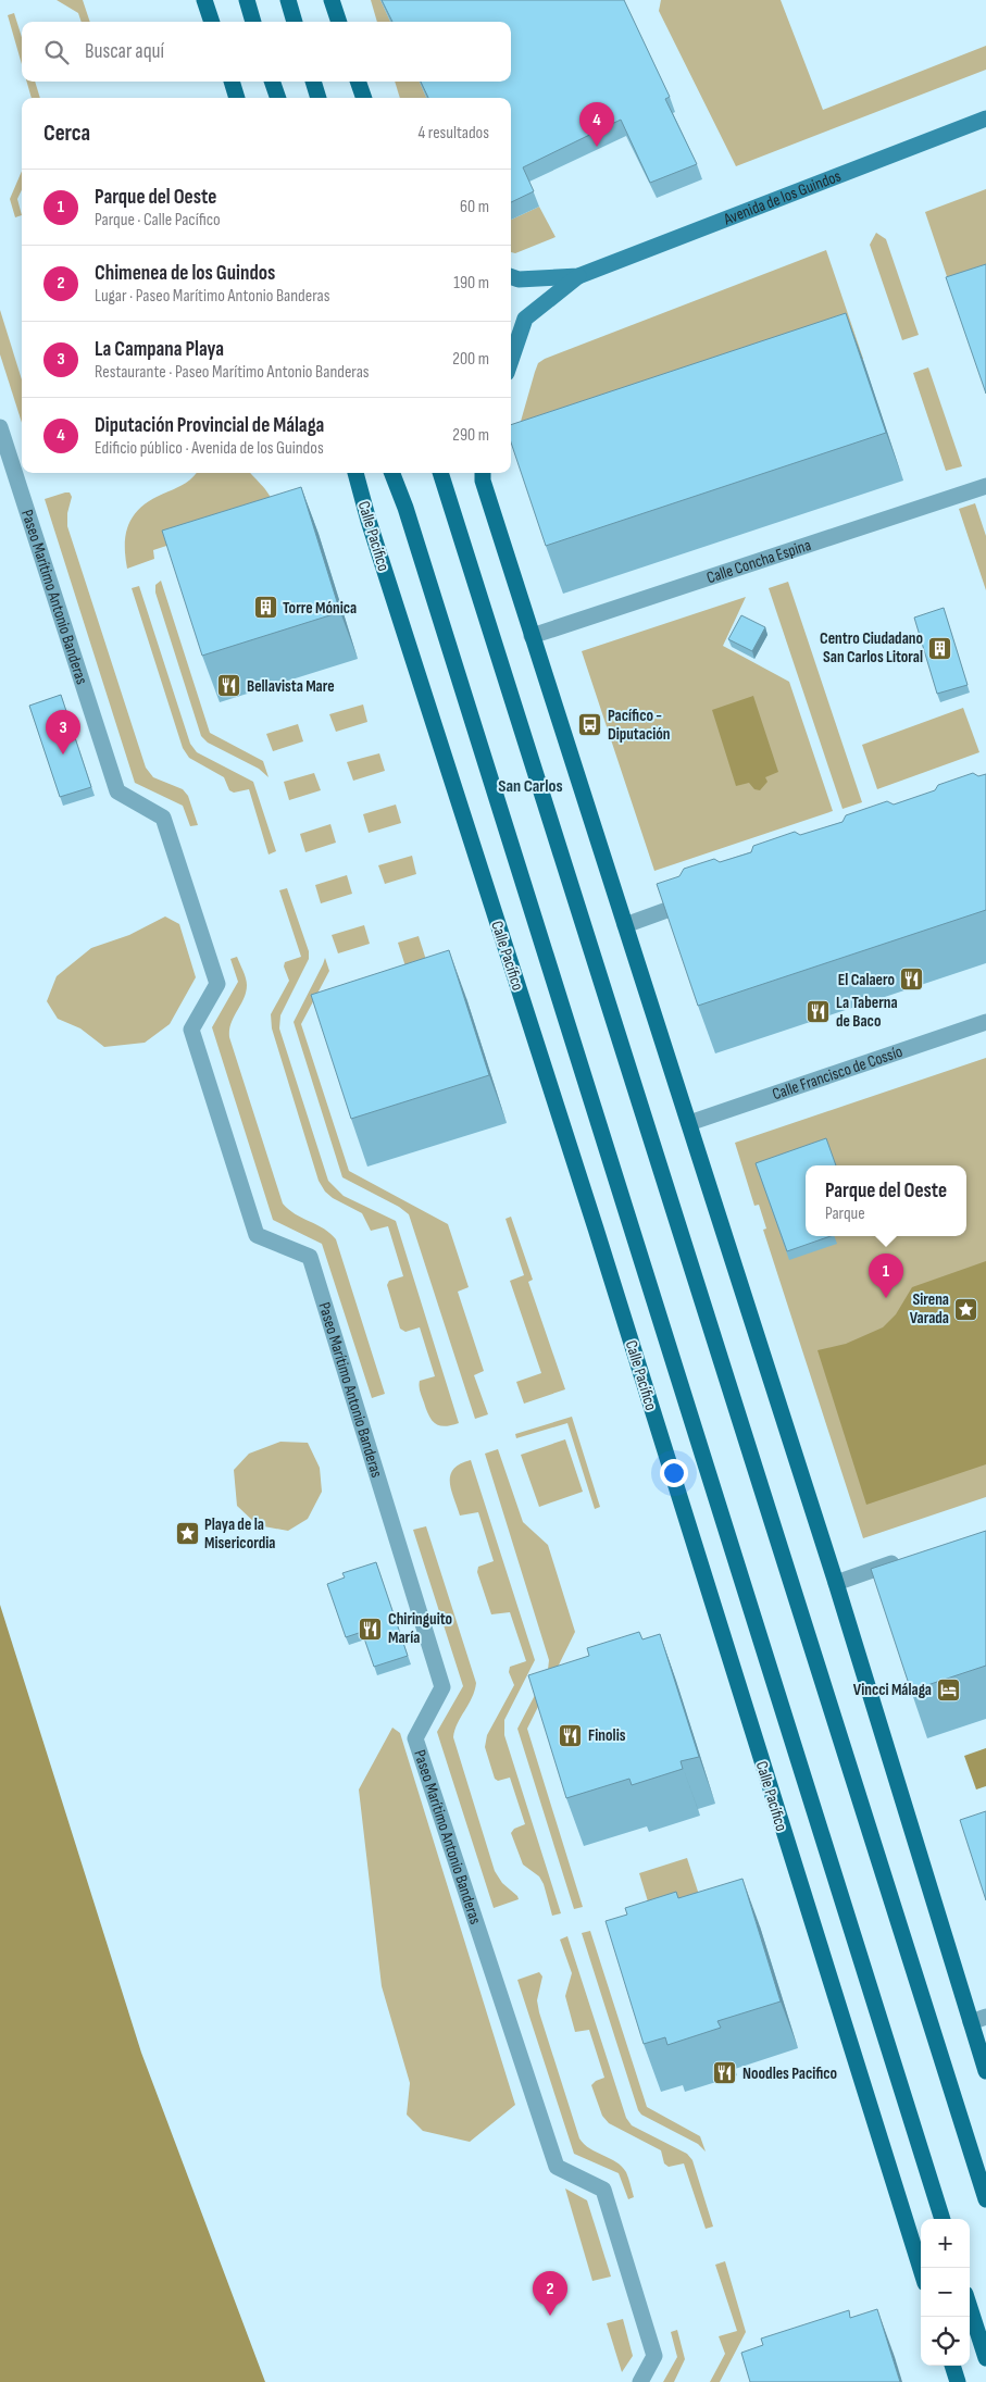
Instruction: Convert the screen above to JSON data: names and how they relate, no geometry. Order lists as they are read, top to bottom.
{
  "streets": {
    "main road": ["Avenida de los Guindos", "Calle Pacífico"],
    "street": ["Calle Concha Espina", "Paseo Marítimo Antonio Banderas", "Calle Francisco de Cossío"]
  },
  "districts": ["San Carlos"],
  "places": {
    "building": ["Torre Mónica", "Centro Ciudadano San Carlos Litoral"],
    "restaurant": [
      "Bellavista Mare",
      "El Calaero",
      "La Taberna de Baco",
      "Chiringuito María",
      "Finolis",
      "Noodles Pacifico"
    ],
    "bus stop": ["Pacífico - Diputación"],
    "place": ["Sirena Varada", "Playa de la Misericordia"],
    "hotel": ["Vincci Málaga"]
  },
  "page": {
    "search": "Buscar aquí",
    "heading": ["Cerca", "4 resultados"],
    "pins": [
      "4",
      "3",
      "1",
      "2"
    ],
    "list": [
      {
        "mark": "1",
        "name": "Parque del Oeste",
        "note": "Parque · Calle Pacífico",
        "value": "60 m"
      },
      {
        "mark": "2",
        "name": "Chimenea de los Guindos",
        "note": "Lugar · Paseo Marítimo Antonio Banderas",
        "value": "190 m"
      },
      {
        "mark": "3",
        "name": "La Campana Playa",
        "note": "Restaurante · Paseo Marítimo Antonio Banderas",
        "value": "200 m"
      },
      {
        "mark": "4",
        "name": "Diputación Provincial de Málaga",
        "note": "Edificio público · Avenida de los Guindos",
        "value": "290 m"
      }
    ],
    "popup": ["Parque del Oeste", "Parque"],
    "map_buttons": ["+", "−"]
  }
}
